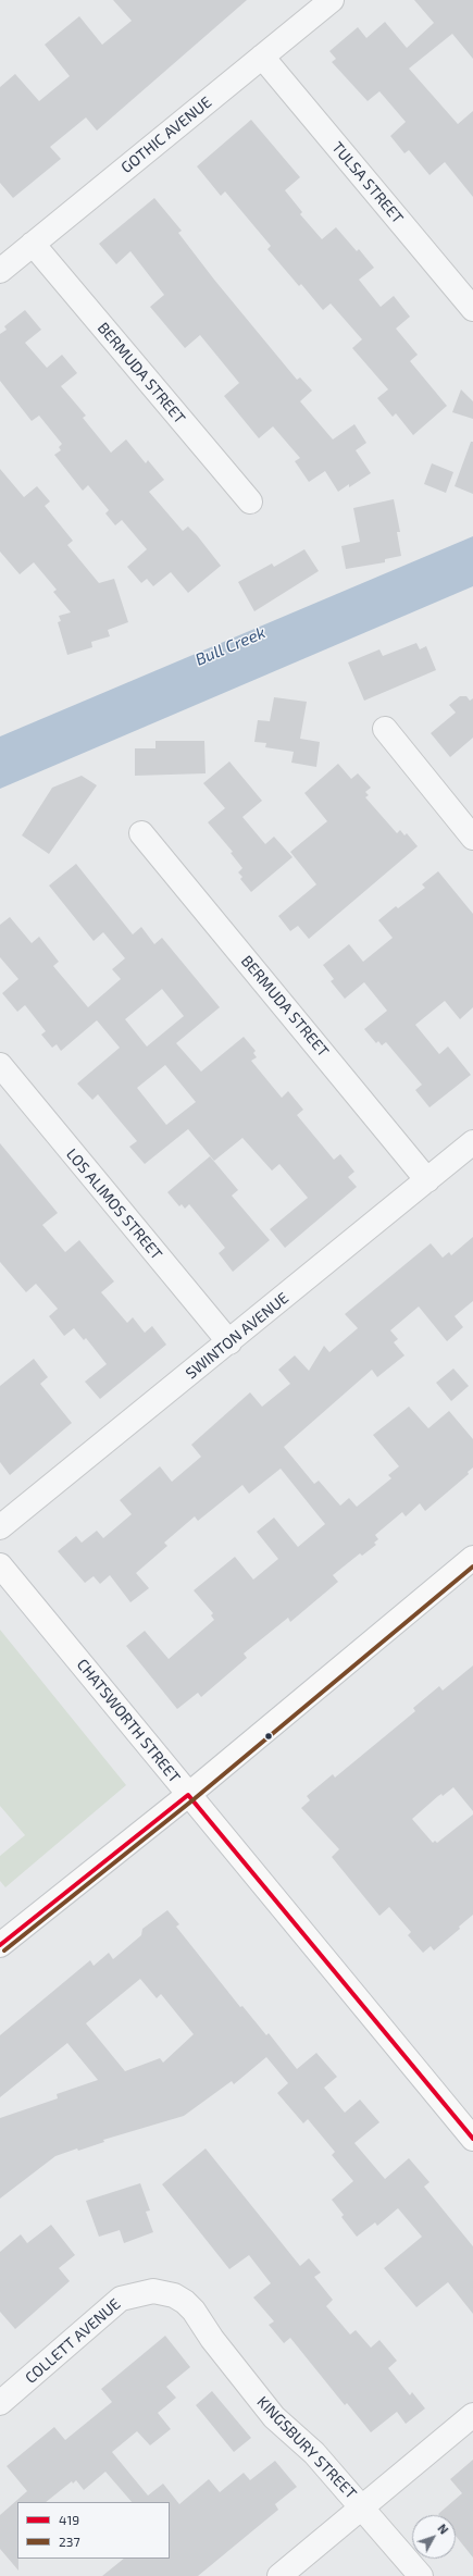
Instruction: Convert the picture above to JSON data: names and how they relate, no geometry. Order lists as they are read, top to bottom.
{
  "streets": {
    "main road": ["CHATSWORTH STREET"],
    "street": [
      "GOTHIC AVENUE",
      "TULSA STREET",
      "BERMUDA STREET",
      "LOS ALIMOS STREET",
      "SWINTON AVENUE",
      "COLLETT AVENUE",
      "KINGSBURY STREET"
    ]
  },
  "crossings": [
    ["GOTHIC AVENUE", "TULSA STREET"],
    ["GOTHIC AVENUE", "BERMUDA STREET"],
    ["BERMUDA STREET", "SWINTON AVENUE"],
    ["LOS ALIMOS STREET", "SWINTON AVENUE"],
    ["COLLETT AVENUE", "KINGSBURY STREET"]
  ],
  "water": ["Bull Creek"],
  "lines": ["transit line 237", "transit line 419"],
  "legend": ["419", "237"],
  "north": "top right"
}
